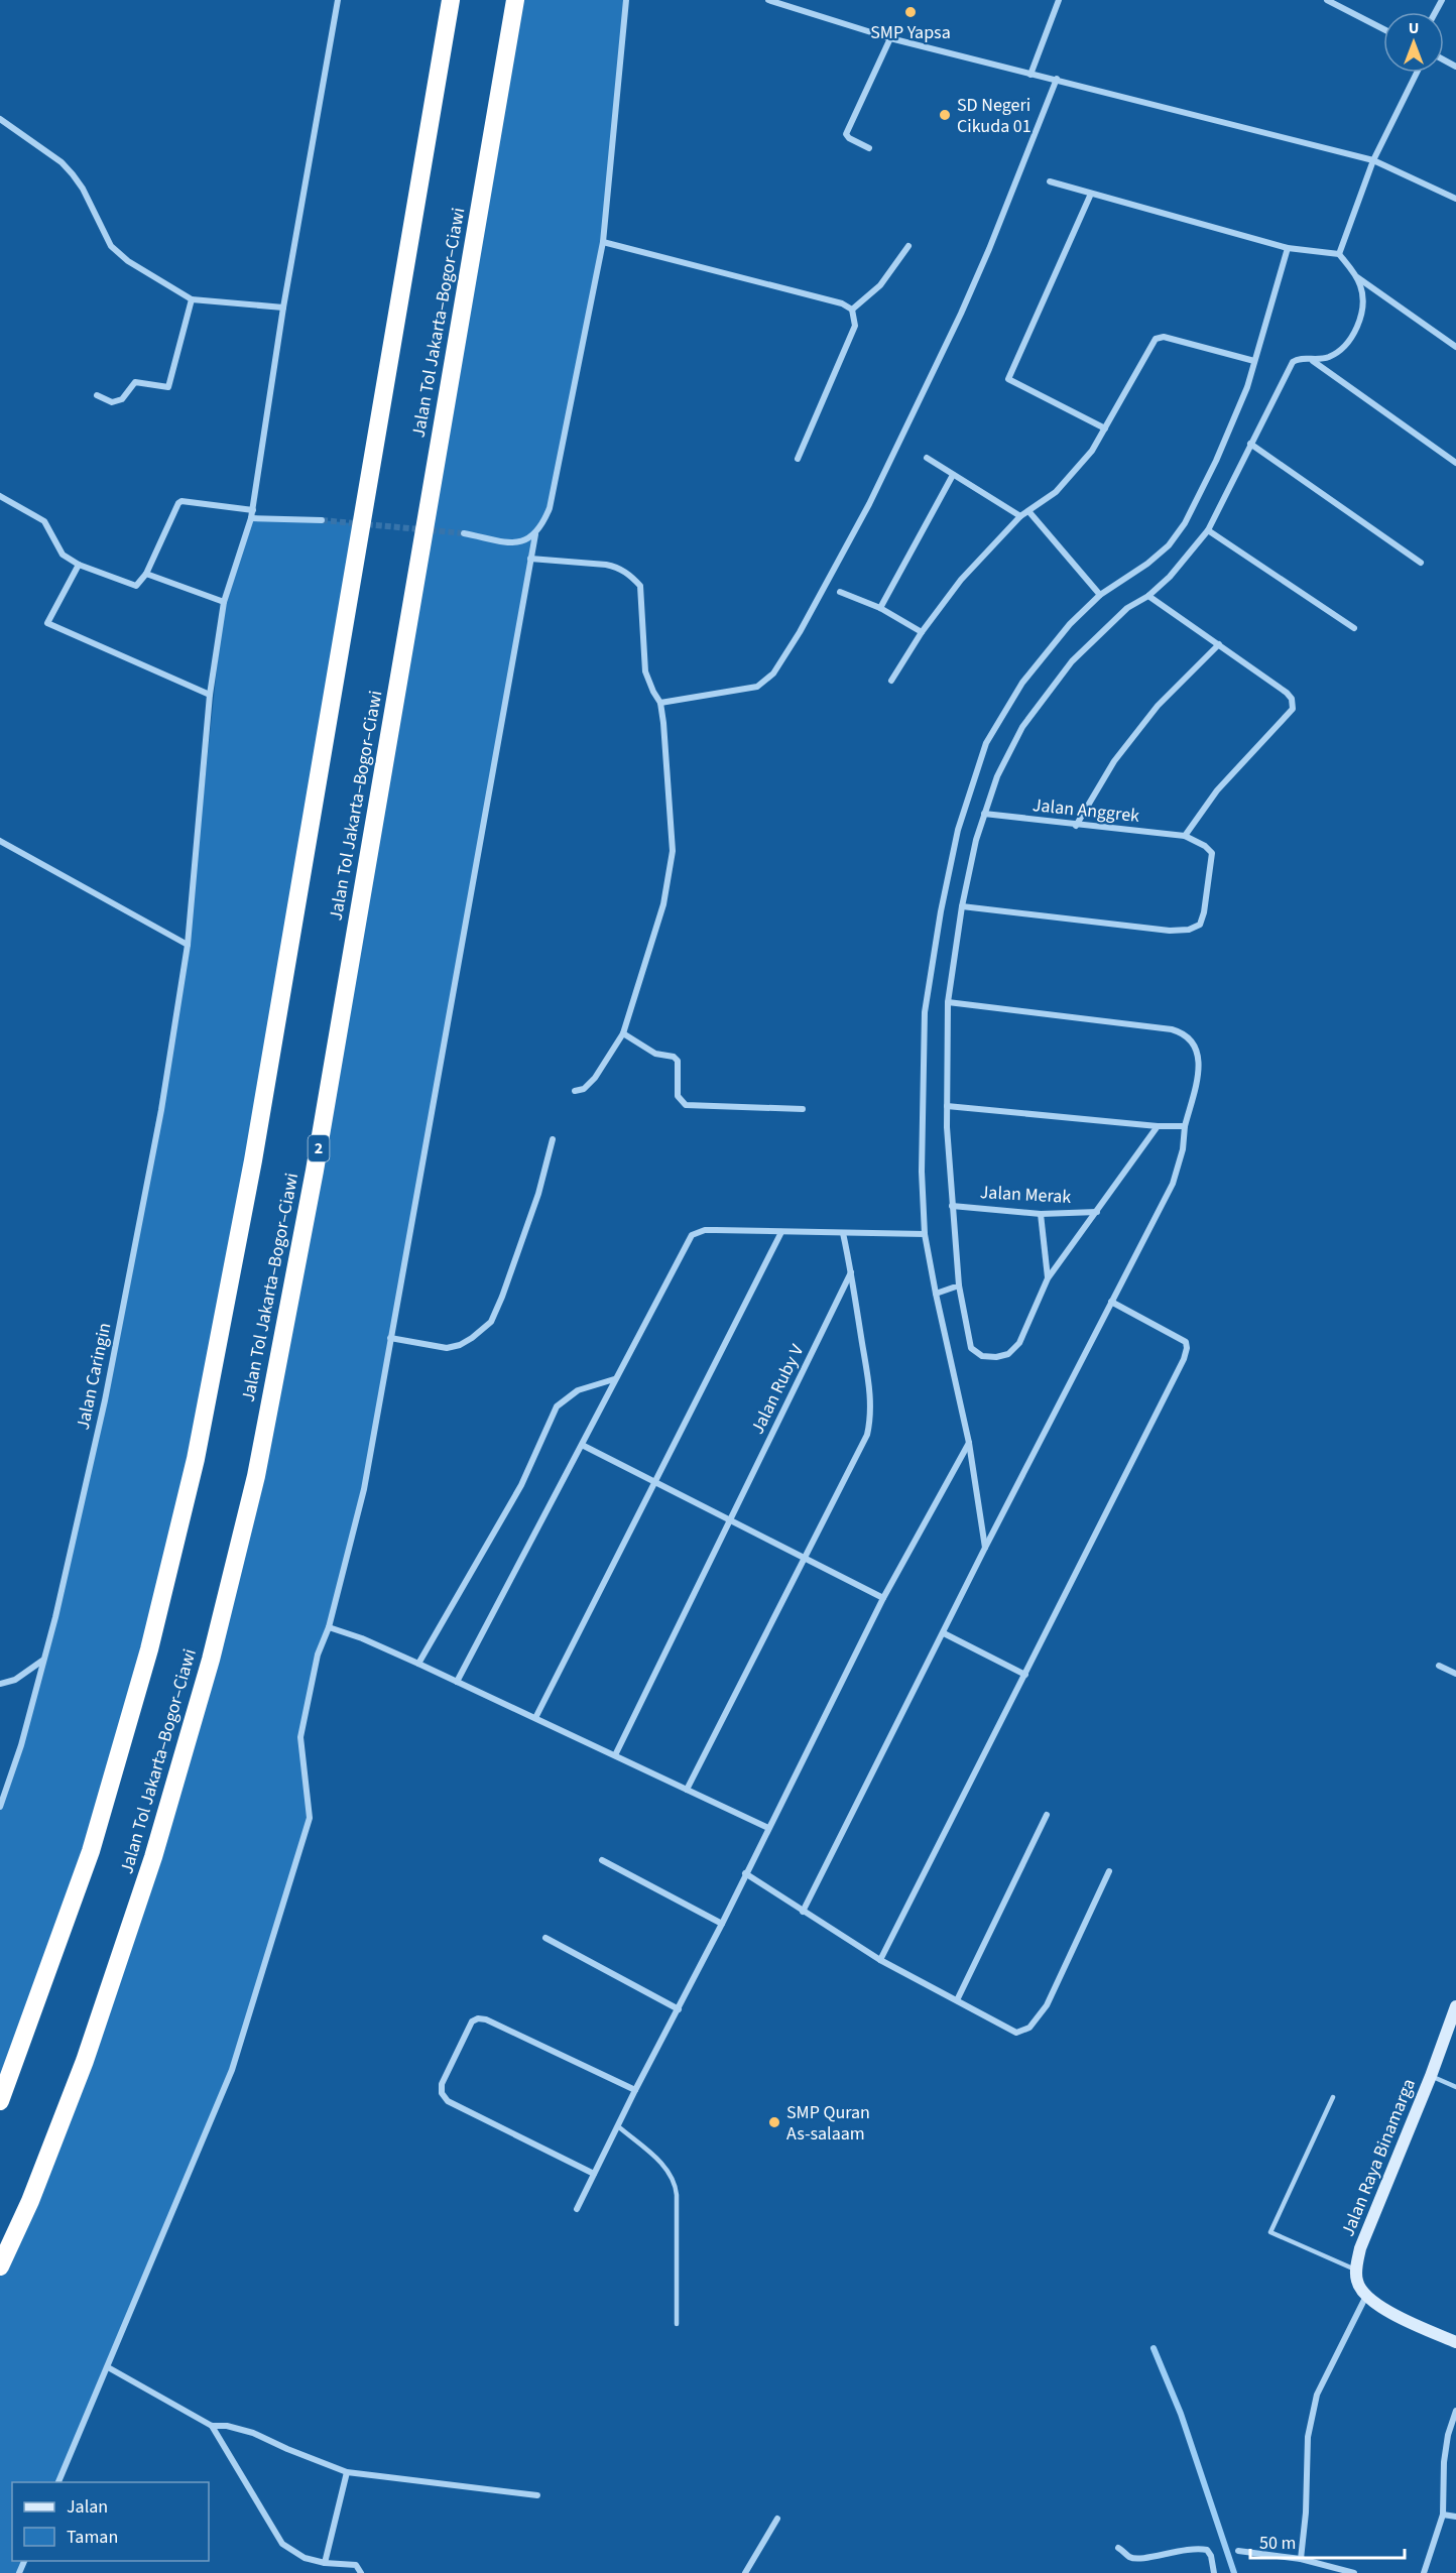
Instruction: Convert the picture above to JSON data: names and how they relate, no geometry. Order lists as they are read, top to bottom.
{
  "streets": {
    "highway": ["Jalan Tol Jakarta–Bogor–Ciawi", "2"],
    "street": [
      "Jalan Anggrek",
      "Jalan Merak",
      "Jalan Caringin",
      "Jalan Ruby V",
      "Jalan Raya Binamarga"
    ]
  },
  "places": ["SMP Yapsa", "SD Negeri Cikuda 01", "SMP Quran As-salaam"],
  "legend": ["Jalan", "Taman"],
  "scale_bar": "50 m",
  "north": "top"
}
